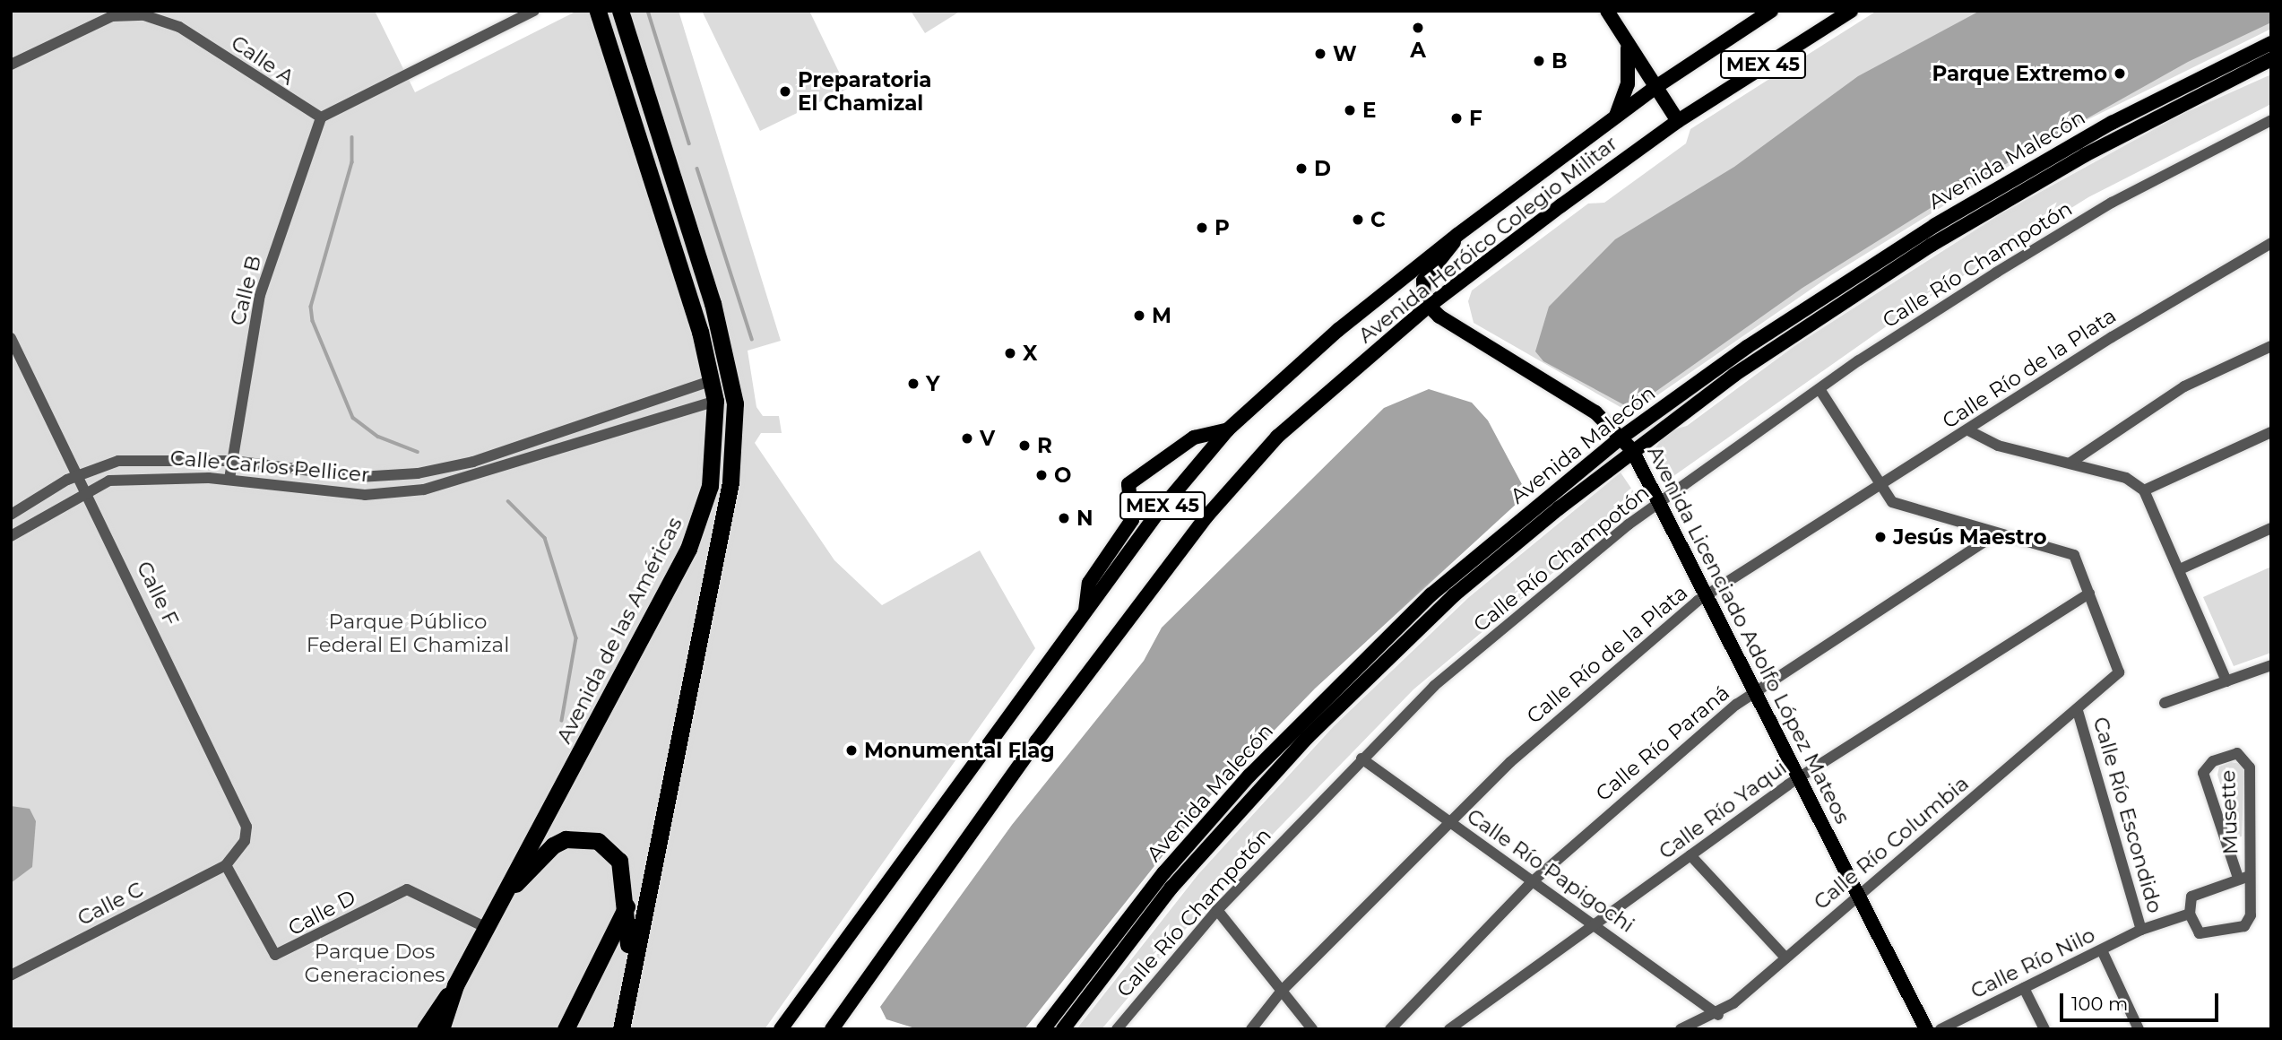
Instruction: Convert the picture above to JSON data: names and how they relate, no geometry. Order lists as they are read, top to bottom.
{
  "streets": {
    "highway": ["Avenida de las Américas"],
    "main road": [
      "MEX 45",
      "Avenida Malecón",
      "Avenida Heróico Colegio Militar",
      "Avenida Licenciado Adolfo López Mateos"
    ],
    "street": [
      "Calle A",
      "Calle Río Champotón",
      "Calle B",
      "Calle Río de la Plata",
      "Calle Carlos Pellicer",
      "Calle F",
      "Calle Río Paraná",
      "Calle Río Yaqui",
      "Musette",
      "Calle Río Escondido",
      "Calle Río Columbia",
      "Calle Río Papigochi",
      "Calle C",
      "Calle D",
      "Calle Río Nilo"
    ]
  },
  "crossings": [
    ["Calle A", "Calle B"],
    ["Avenida Malecón", "Avenida Licenciado Adolfo López Mateos"],
    ["Avenida Heróico Colegio Militar", "Avenida Licenciado Adolfo López Mateos"],
    ["Calle Río Champotón", "Avenida Licenciado Adolfo López Mateos"],
    ["Calle Río Champotón", "Calle Río Papigochi"],
    ["Calle B", "Calle Carlos Pellicer"],
    ["Calle Río de la Plata", "Avenida Licenciado Adolfo López Mateos"],
    ["Calle Río de la Plata", "Calle Río Papigochi"],
    ["Calle Carlos Pellicer", "Calle F"],
    ["Calle Carlos Pellicer", "Avenida de las Américas"],
    ["Calle F", "Calle C"],
    ["Calle F", "Calle D"],
    ["Avenida de las Américas", "Calle D"],
    ["Avenida Licenciado Adolfo López Mateos", "Calle Río Paraná"],
    ["Avenida Licenciado Adolfo López Mateos", "Calle Río Yaqui"],
    ["Avenida Licenciado Adolfo López Mateos", "Calle Río Columbia"],
    ["Calle Río Paraná", "Calle Río Papigochi"],
    ["Calle Río Yaqui", "Calle Río Columbia"],
    ["Calle Río Yaqui", "Calle Río Papigochi"],
    ["Calle Río Escondido", "Calle Río Columbia"],
    ["Calle Río Escondido", "Calle Río Nilo"],
    ["Calle Río Columbia", "Calle Río Papigochi"],
    ["Calle C", "Calle D"]
  ],
  "parks": ["Parque Público Federal El Chamizal", "Parque Dos Generaciones"],
  "places": [
    "A",
    "W",
    "B",
    "Parque Extremo",
    "Preparatoria El Chamizal",
    "E",
    "F",
    "D",
    "C",
    "P",
    "M",
    "X",
    "Y",
    "V",
    "R",
    "O",
    "N",
    "Jesús Maestro",
    "Monumental Flag"
  ],
  "scale_bar": "100 m"
}
